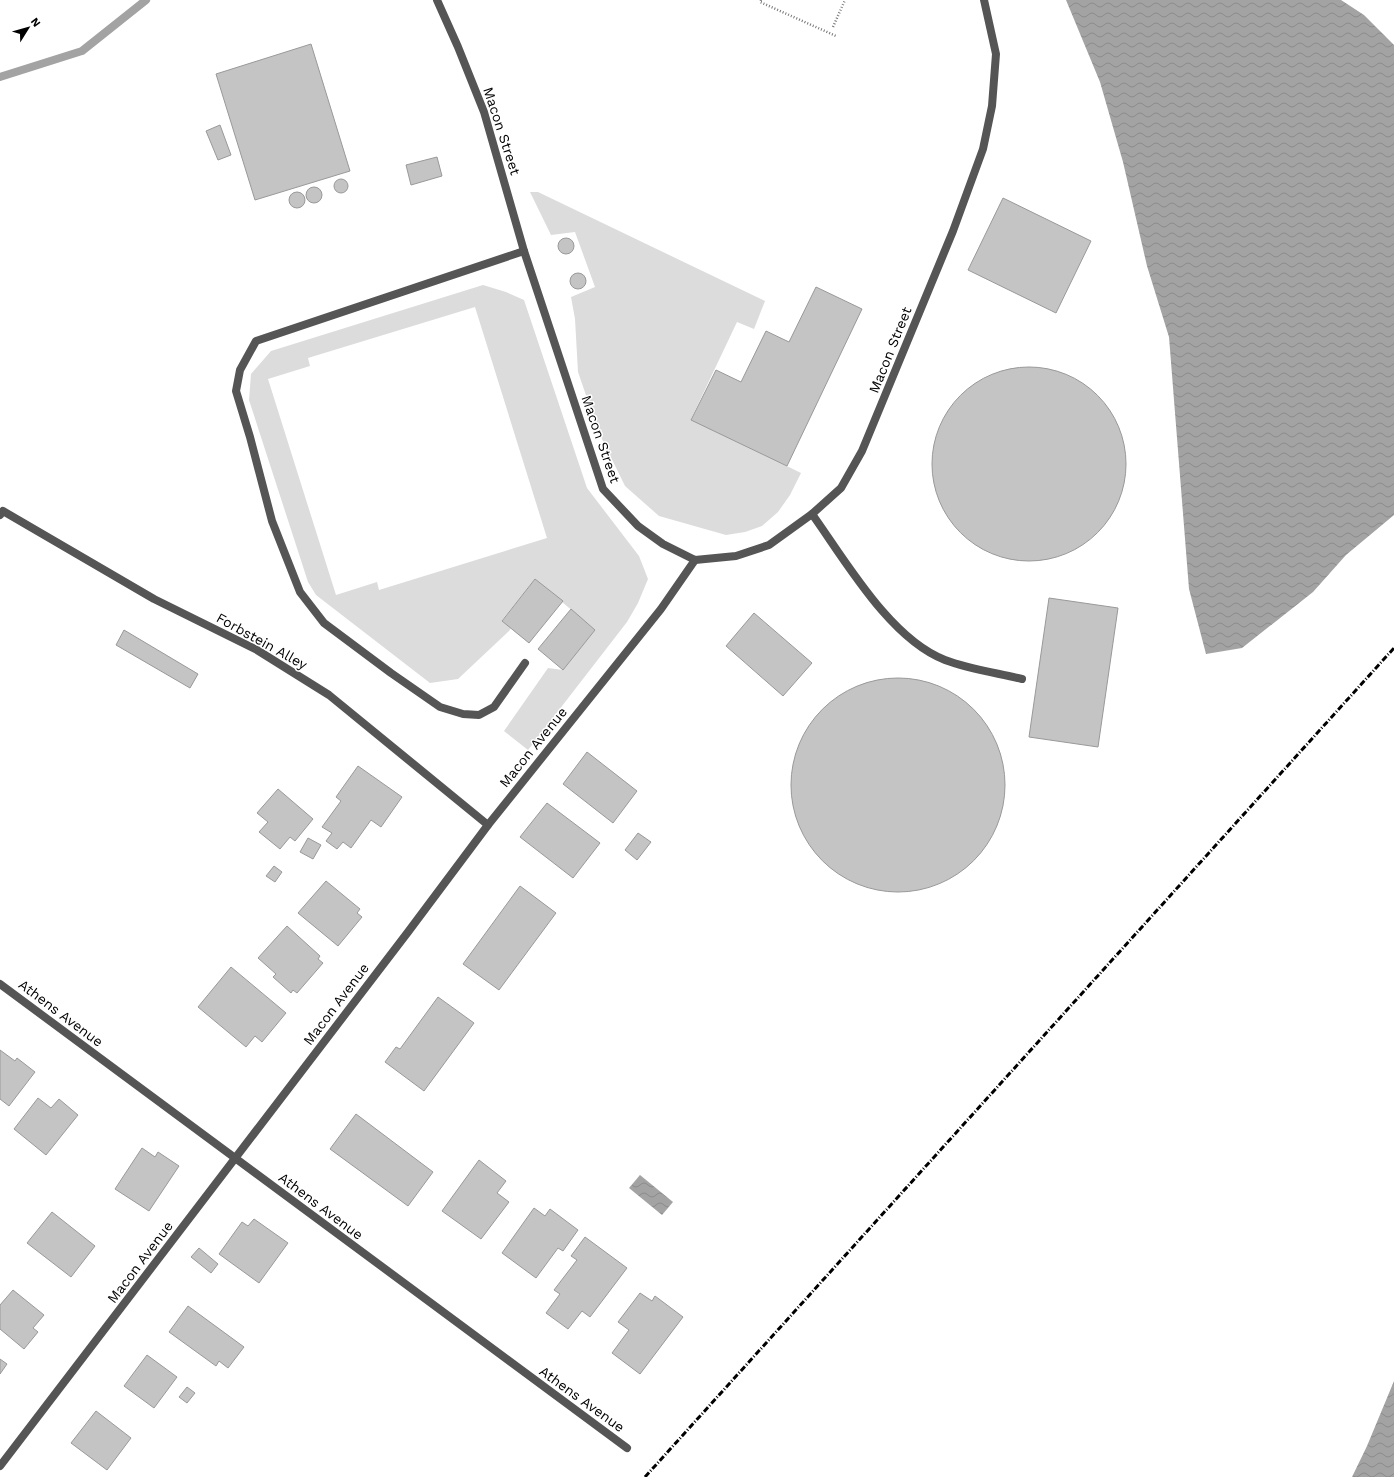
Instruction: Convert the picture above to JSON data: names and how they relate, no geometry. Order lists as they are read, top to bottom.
{
  "streets": {
    "street": [
      "Macon Street",
      "Forbstein Alley",
      "Macon Avenue",
      "Athens Avenue"
    ]
  },
  "crossings": [
    ["Macon Street", "Macon Avenue"],
    ["Forbstein Alley", "Macon Avenue"],
    ["Macon Avenue", "Athens Avenue"]
  ],
  "north": "top right"
}
